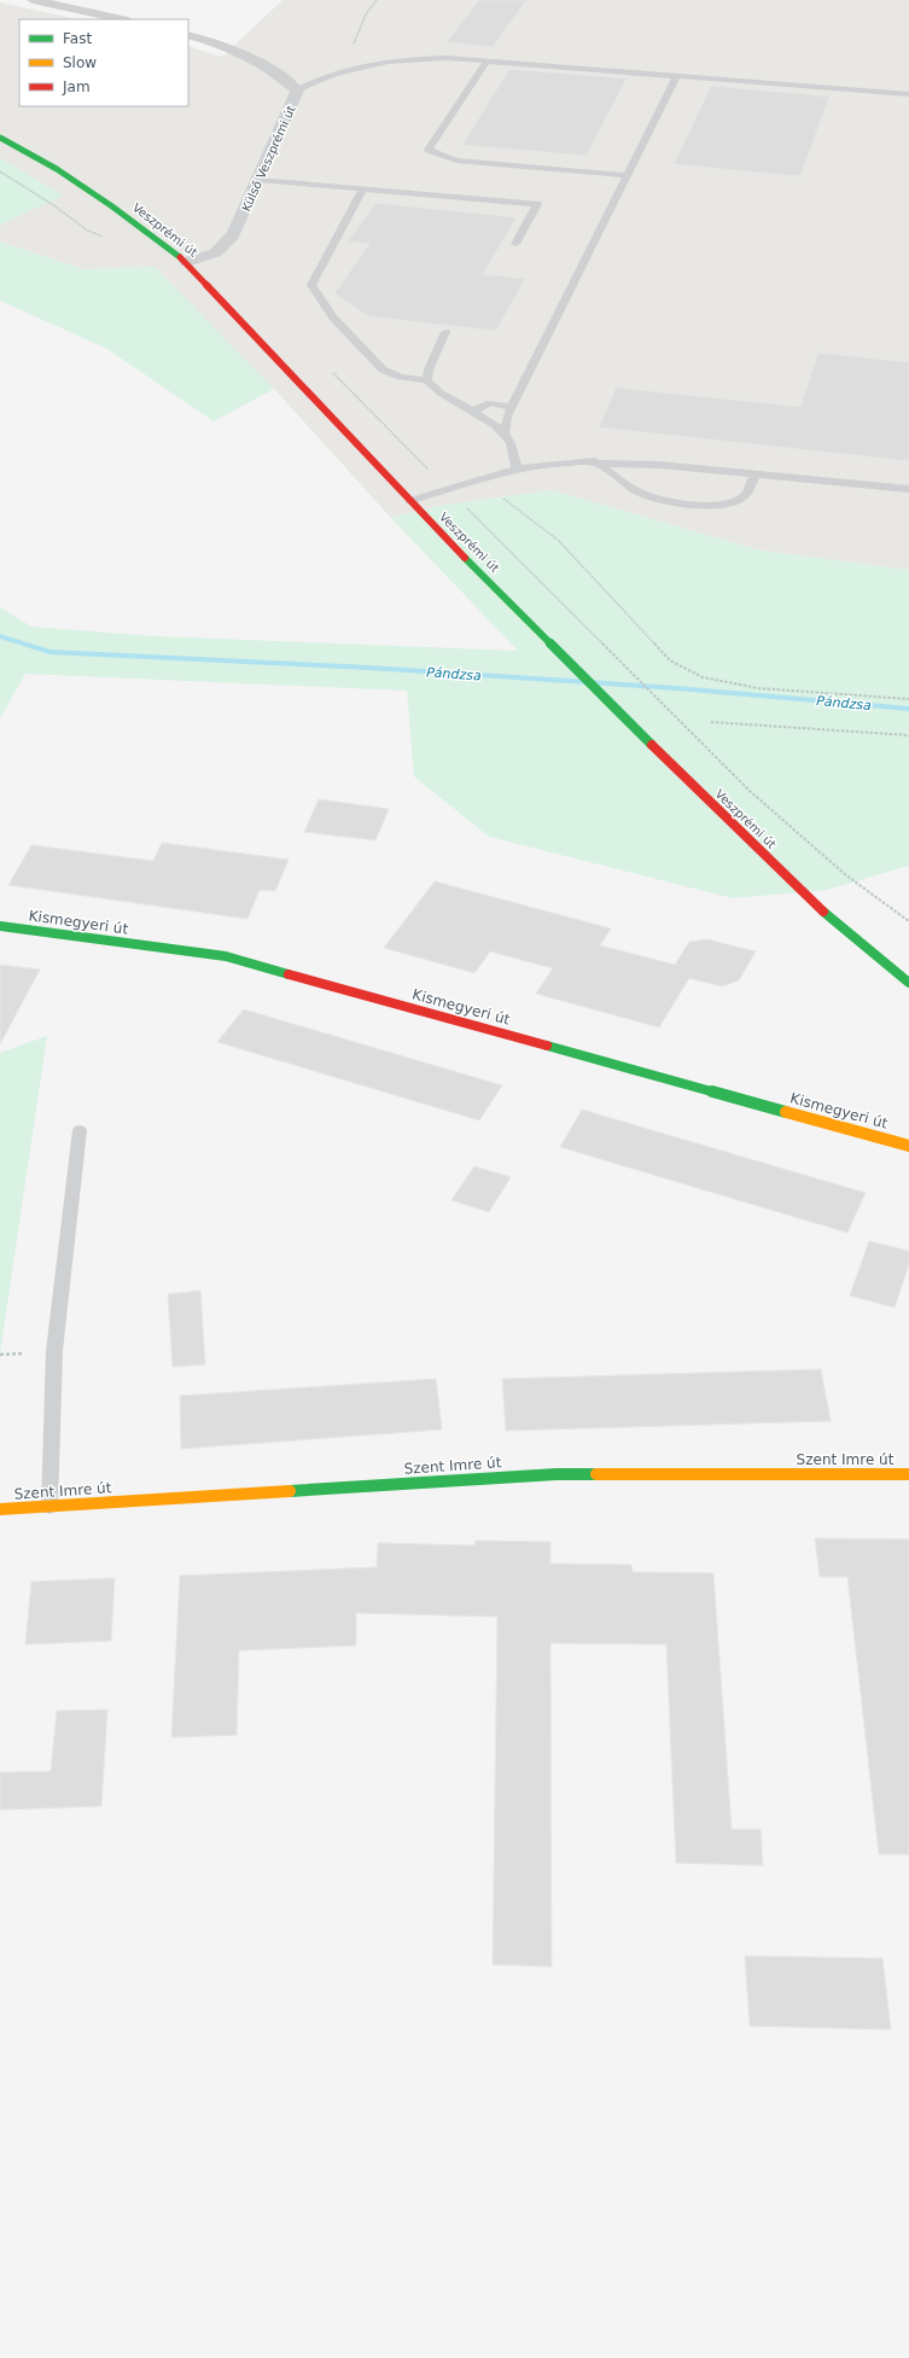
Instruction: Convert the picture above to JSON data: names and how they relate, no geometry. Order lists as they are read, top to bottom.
{
  "streets": {
    "main road": ["Veszprémi út", "Kismegyeri út", "Szent Imre út"],
    "street": ["Külső Veszprémi út"]
  },
  "crossings": [
    ["Külső Veszprémi út", "Veszprémi út"]
  ],
  "water": ["Pándzsa"],
  "legend": ["Fast", "Slow", "Jam"]
}
